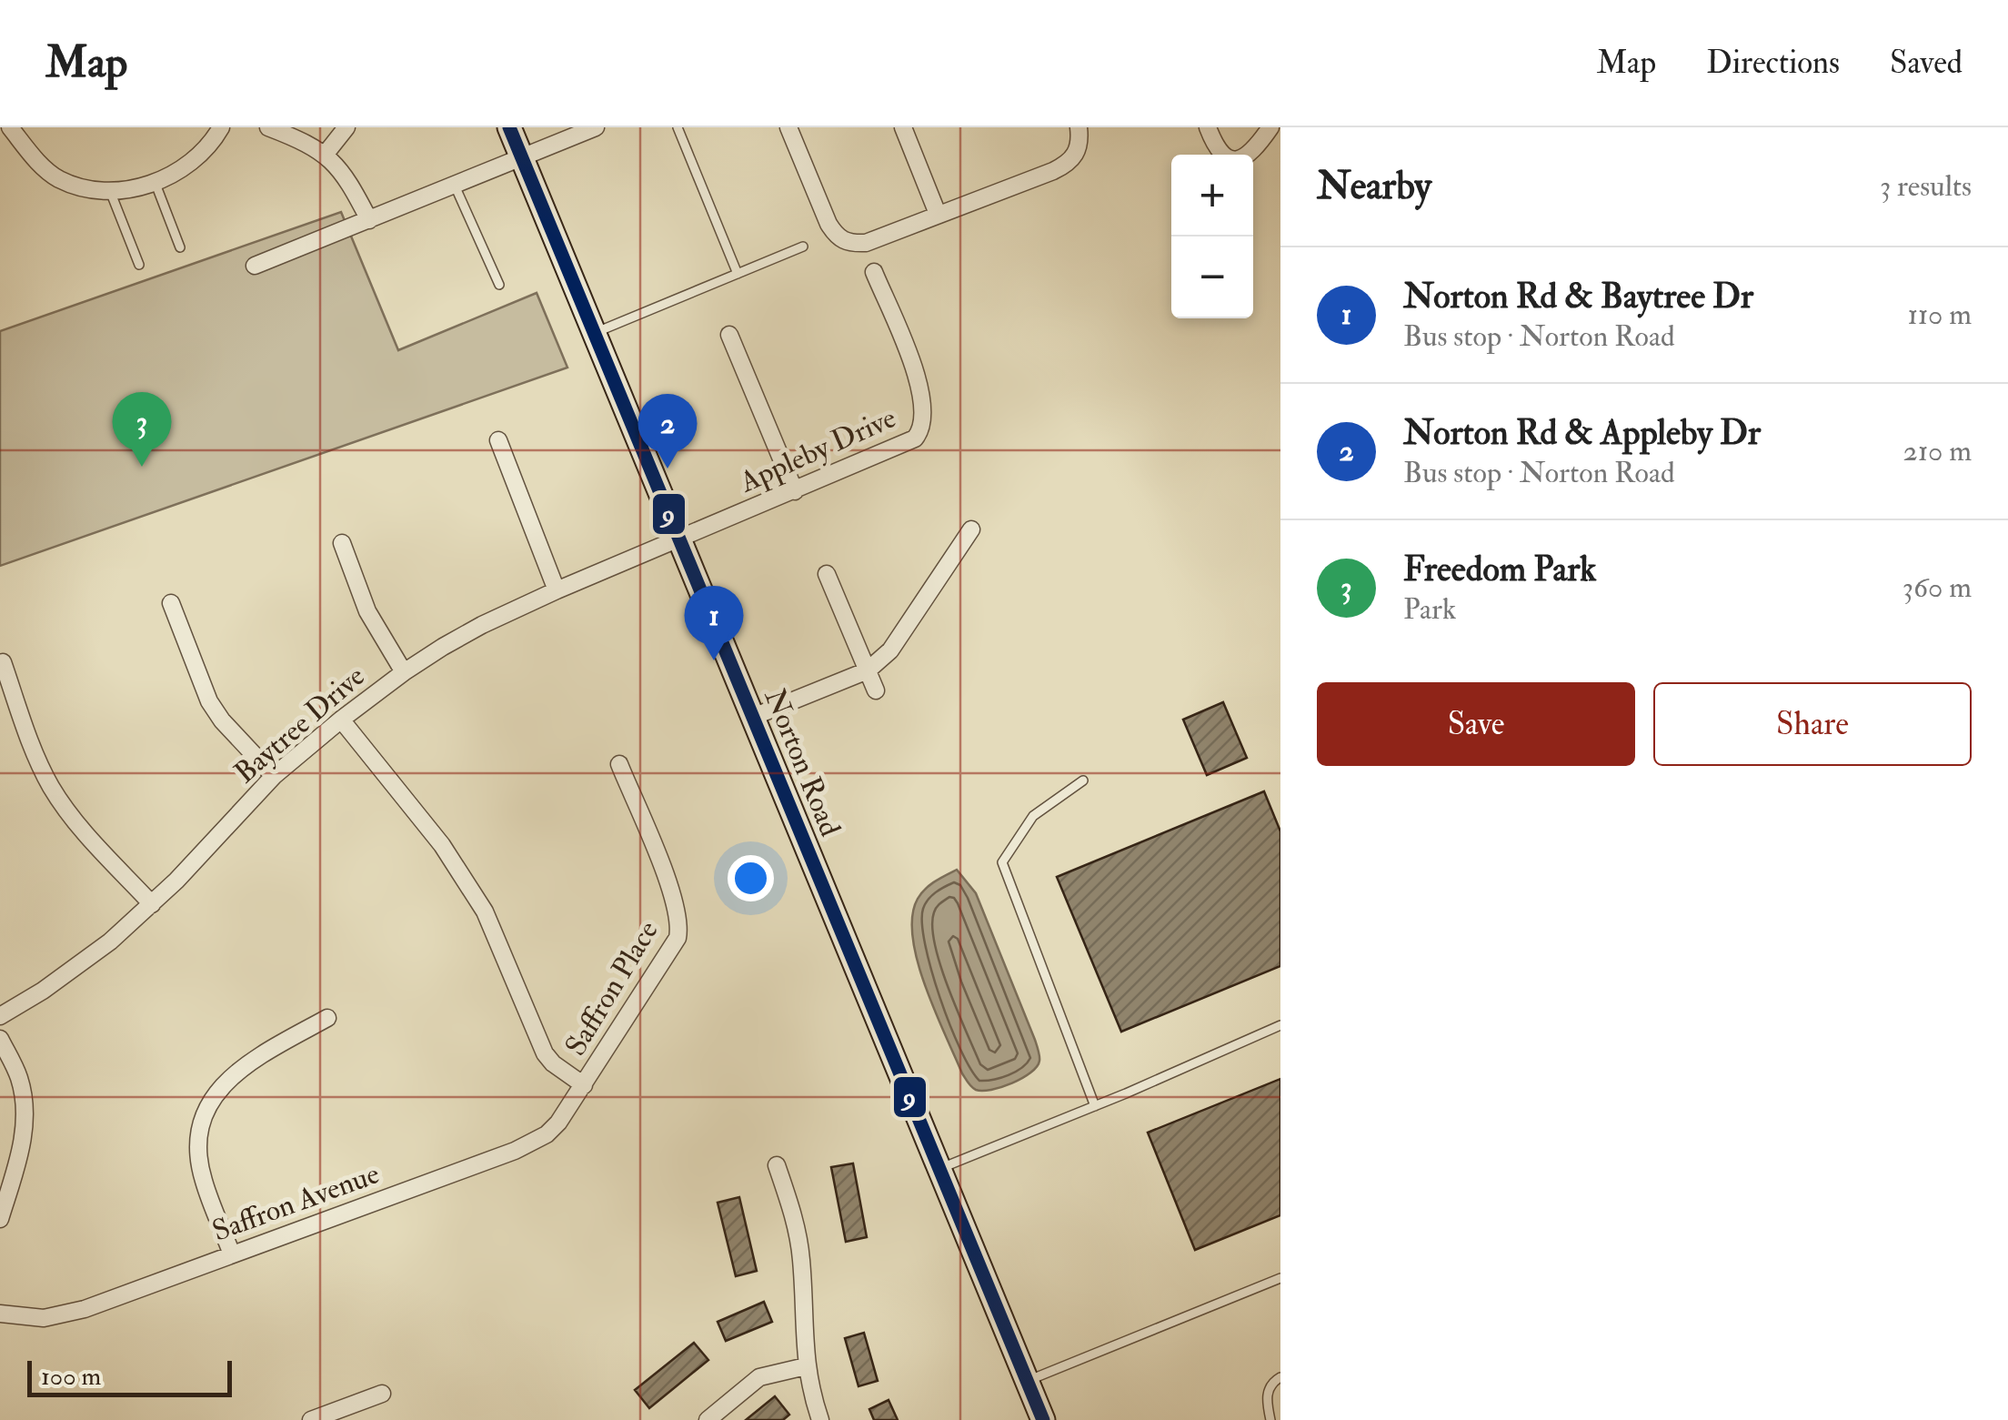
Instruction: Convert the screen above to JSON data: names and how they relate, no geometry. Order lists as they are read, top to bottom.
{
  "streets": {
    "main road": ["Norton Road"],
    "street": [
      "Appleby Drive",
      "Baytree Drive",
      "Saffron Place",
      "Saffron Avenue"
    ]
  },
  "crossings": [
    ["Appleby Drive", "Baytree Drive"],
    ["Appleby Drive", "Norton Road"],
    ["Baytree Drive", "Norton Road"],
    ["Saffron Place", "Saffron Avenue"]
  ],
  "lines": ["transit line 9"],
  "scale_bar": "100 m",
  "page": {
    "header": "Map",
    "nav": ["Map", "Directions", "Saved"],
    "heading": ["Nearby", "3 results"],
    "map_buttons": ["+", "−"],
    "list": [
      {
        "mark": "1",
        "name": "Norton Rd & Baytree Dr",
        "note": "Bus stop · Norton Road",
        "value": "110 m"
      },
      {
        "mark": "2",
        "name": "Norton Rd & Appleby Dr",
        "note": "Bus stop · Norton Road",
        "value": "210 m"
      },
      {
        "mark": "3",
        "name": "Freedom Park",
        "note": "Park",
        "value": "360 m"
      }
    ],
    "pins": ["3", "2", "1"],
    "buttons": ["Save", "Share"],
    "scale": "100 m"
  }
}
